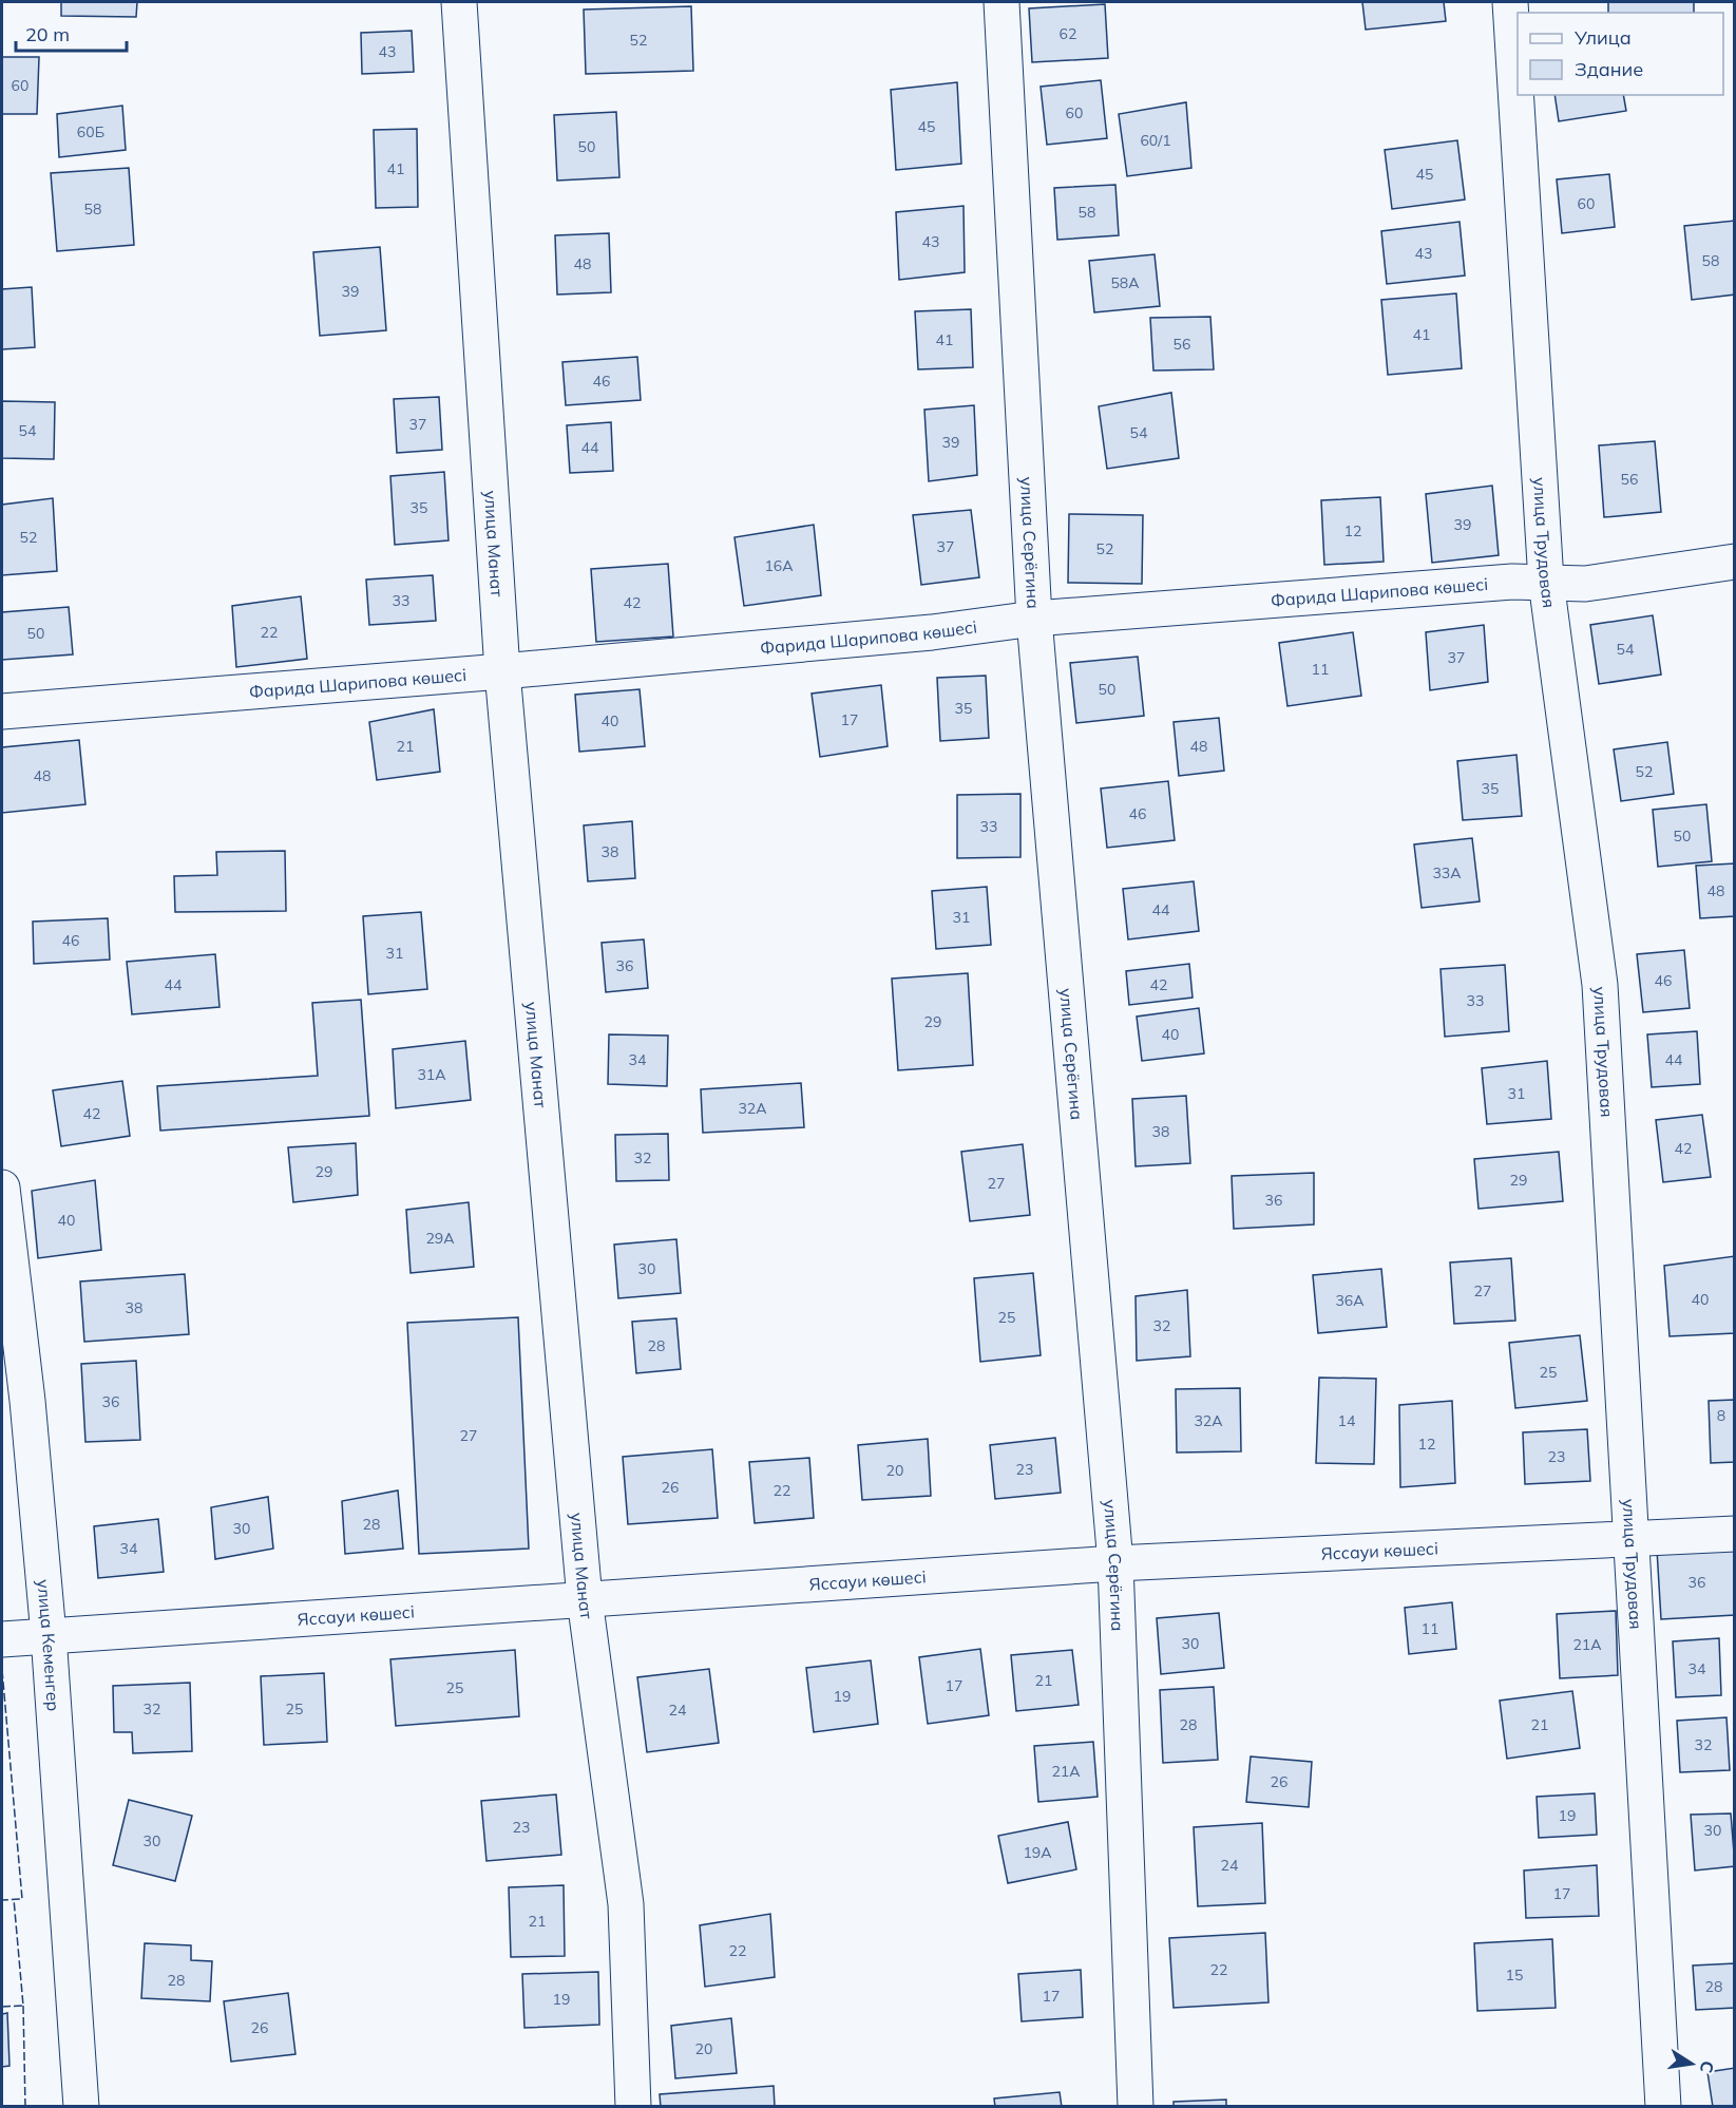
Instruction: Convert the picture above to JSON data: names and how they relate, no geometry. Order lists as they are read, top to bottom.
{
  "streets": {
    "street": [
      "улица Серёгина",
      "улица Трудовая",
      "улица Манат",
      "Фарида Шарипова көшесі",
      "Яссауи көшесі",
      "улица Кеменгер"
    ]
  },
  "crossings": [
    ["улица Серёгина", "Фарида Шарипова көшесі"],
    ["улица Серёгина", "Яссауи көшесі"],
    ["улица Трудовая", "Фарида Шарипова көшесі"],
    ["улица Трудовая", "Яссауи көшесі"],
    ["улица Манат", "Фарида Шарипова көшесі"],
    ["улица Манат", "Яссауи көшесі"],
    ["Яссауи көшесі", "улица Кеменгер"]
  ],
  "house_numbers": [
    "62",
    "52",
    "43",
    "60",
    "60",
    "45",
    "60Б",
    "60/1",
    "50",
    "41",
    "45",
    "60",
    "58",
    "58",
    "43",
    "43",
    "58",
    "48",
    "58А",
    "39",
    "41",
    "41",
    "56",
    "46",
    "37",
    "54",
    "54",
    "39",
    "44",
    "56",
    "35",
    "39",
    "12",
    "52",
    "37",
    "52",
    "16А",
    "33",
    "42",
    "22",
    "50",
    "54",
    "37",
    "11",
    "50",
    "35",
    "17",
    "40",
    "21",
    "48",
    "52",
    "48",
    "35",
    "46",
    "33",
    "50",
    "38",
    "33А",
    "48",
    "44",
    "31",
    "46",
    "31",
    "36",
    "46",
    "44",
    "42",
    "33",
    "29",
    "40",
    "34",
    "44",
    "31А",
    "31",
    "32А",
    "42",
    "38",
    "42",
    "32",
    "29",
    "29",
    "27",
    "36",
    "40",
    "29А",
    "30",
    "27",
    "40",
    "36А",
    "38",
    "25",
    "32",
    "28",
    "25",
    "36",
    "8",
    "32А",
    "14",
    "27",
    "12",
    "23",
    "23",
    "20",
    "26",
    "22",
    "28",
    "30",
    "34",
    "36",
    "11",
    "30",
    "21А",
    "34",
    "21",
    "17",
    "25",
    "19",
    "32",
    "25",
    "24",
    "28",
    "21",
    "32",
    "21А",
    "26",
    "19",
    "23",
    "30",
    "30",
    "19А",
    "24",
    "17",
    "21",
    "22",
    "22",
    "15",
    "28",
    "28",
    "17",
    "19",
    "26",
    "20"
  ],
  "legend": ["Улица", "Здание"],
  "scale_bar": "20 m",
  "north": "right"
}
